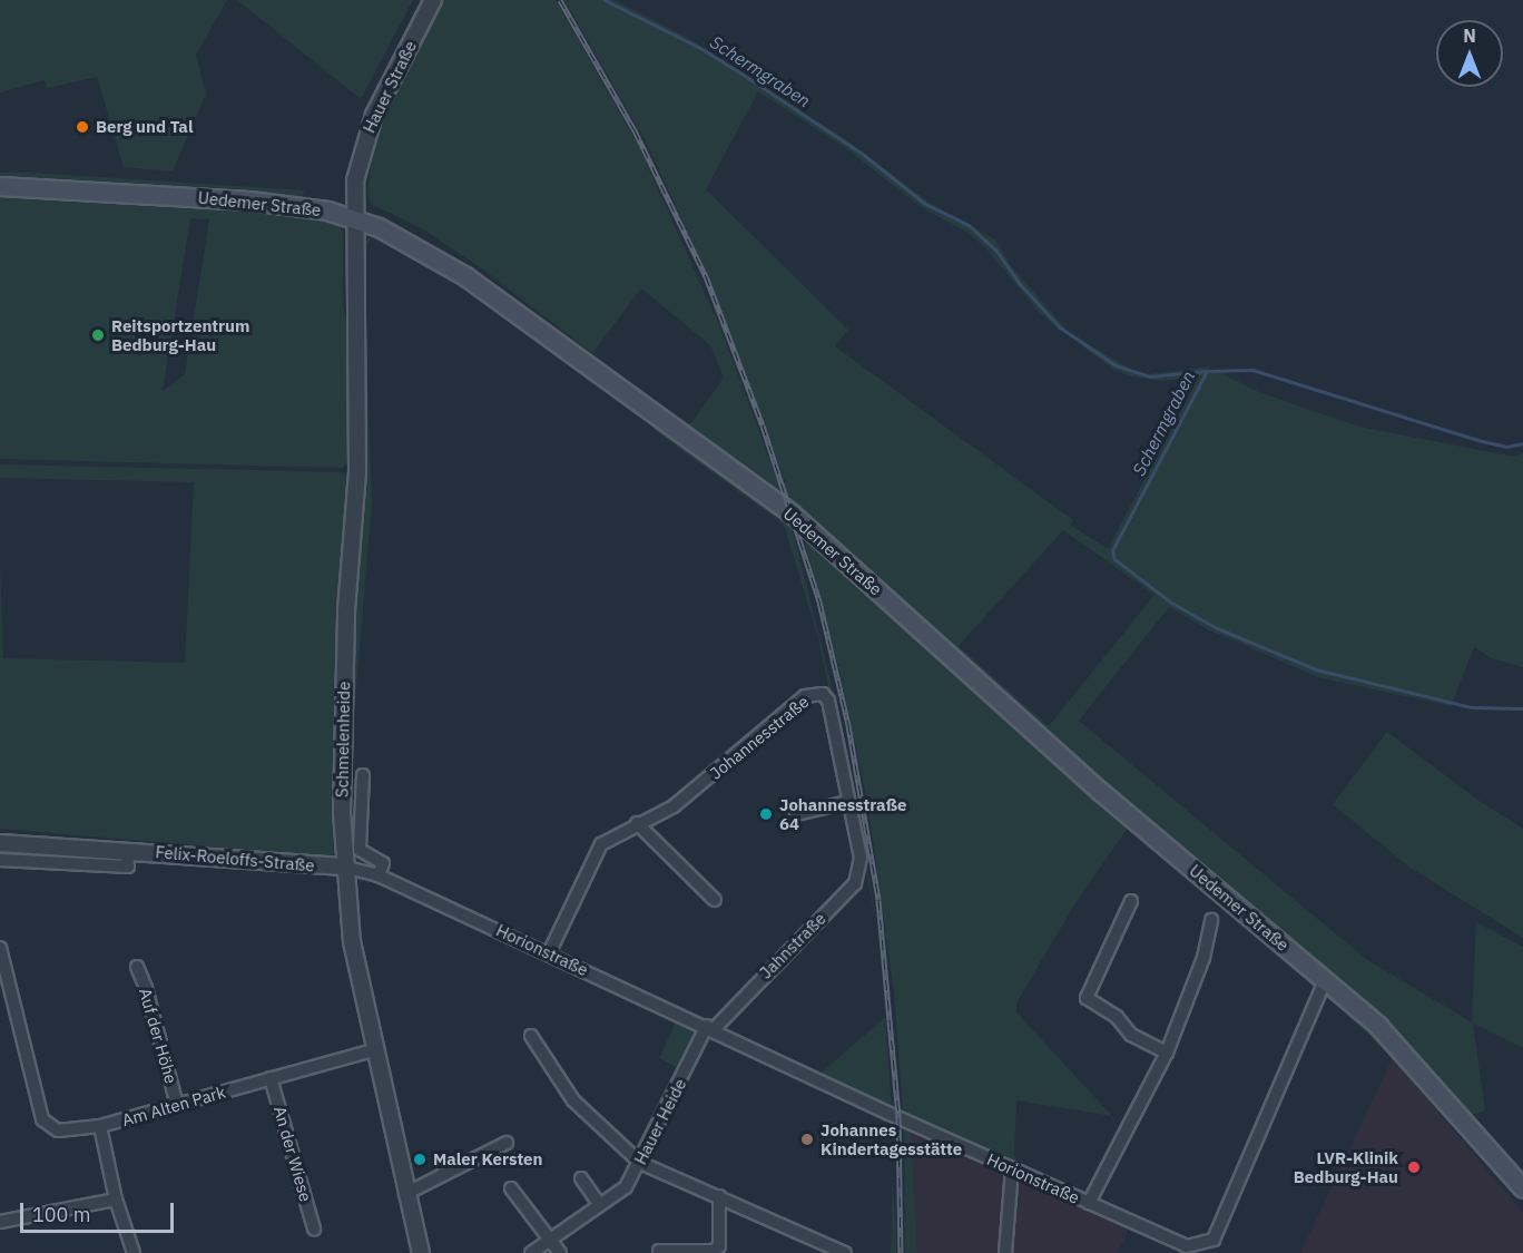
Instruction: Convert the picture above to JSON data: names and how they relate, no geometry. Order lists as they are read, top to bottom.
{
  "streets": {
    "main road": ["Uedemer Straße"],
    "street": [
      "Hauer Straße",
      "Johannesstraße",
      "Schmelenheide",
      "Felix-Roeloffs-Straße",
      "Jahnstraße",
      "Horionstraße",
      "Auf der Höhe",
      "Am Alten Park",
      "Hauer Heide",
      "An der Wiese"
    ]
  },
  "crossings": [
    ["Hauer Straße", "Uedemer Straße"],
    ["Hauer Straße", "Schmelenheide"],
    ["Uedemer Straße", "Schmelenheide"],
    ["Uedemer Straße", "Horionstraße"],
    ["Johannesstraße", "Jahnstraße"],
    ["Johannesstraße", "Horionstraße"],
    ["Schmelenheide", "Felix-Roeloffs-Straße"],
    ["Schmelenheide", "Horionstraße"],
    ["Schmelenheide", "Am Alten Park"],
    ["Felix-Roeloffs-Straße", "Horionstraße"],
    ["Jahnstraße", "Horionstraße"],
    ["Jahnstraße", "Hauer Heide"],
    ["Horionstraße", "Hauer Heide"],
    ["Auf der Höhe", "Am Alten Park"],
    ["Am Alten Park", "An der Wiese"]
  ],
  "water": ["Schermgraben"],
  "places": [
    "Berg und Tal",
    "Reitsportzentrum Bedburg-Hau",
    "Johannesstraße 64",
    "Johannes Kindertagesstätte",
    "Maler Kersten",
    "LVR-Klinik Bedburg-Hau"
  ],
  "scale_bar": "100 m",
  "north": "top"
}
